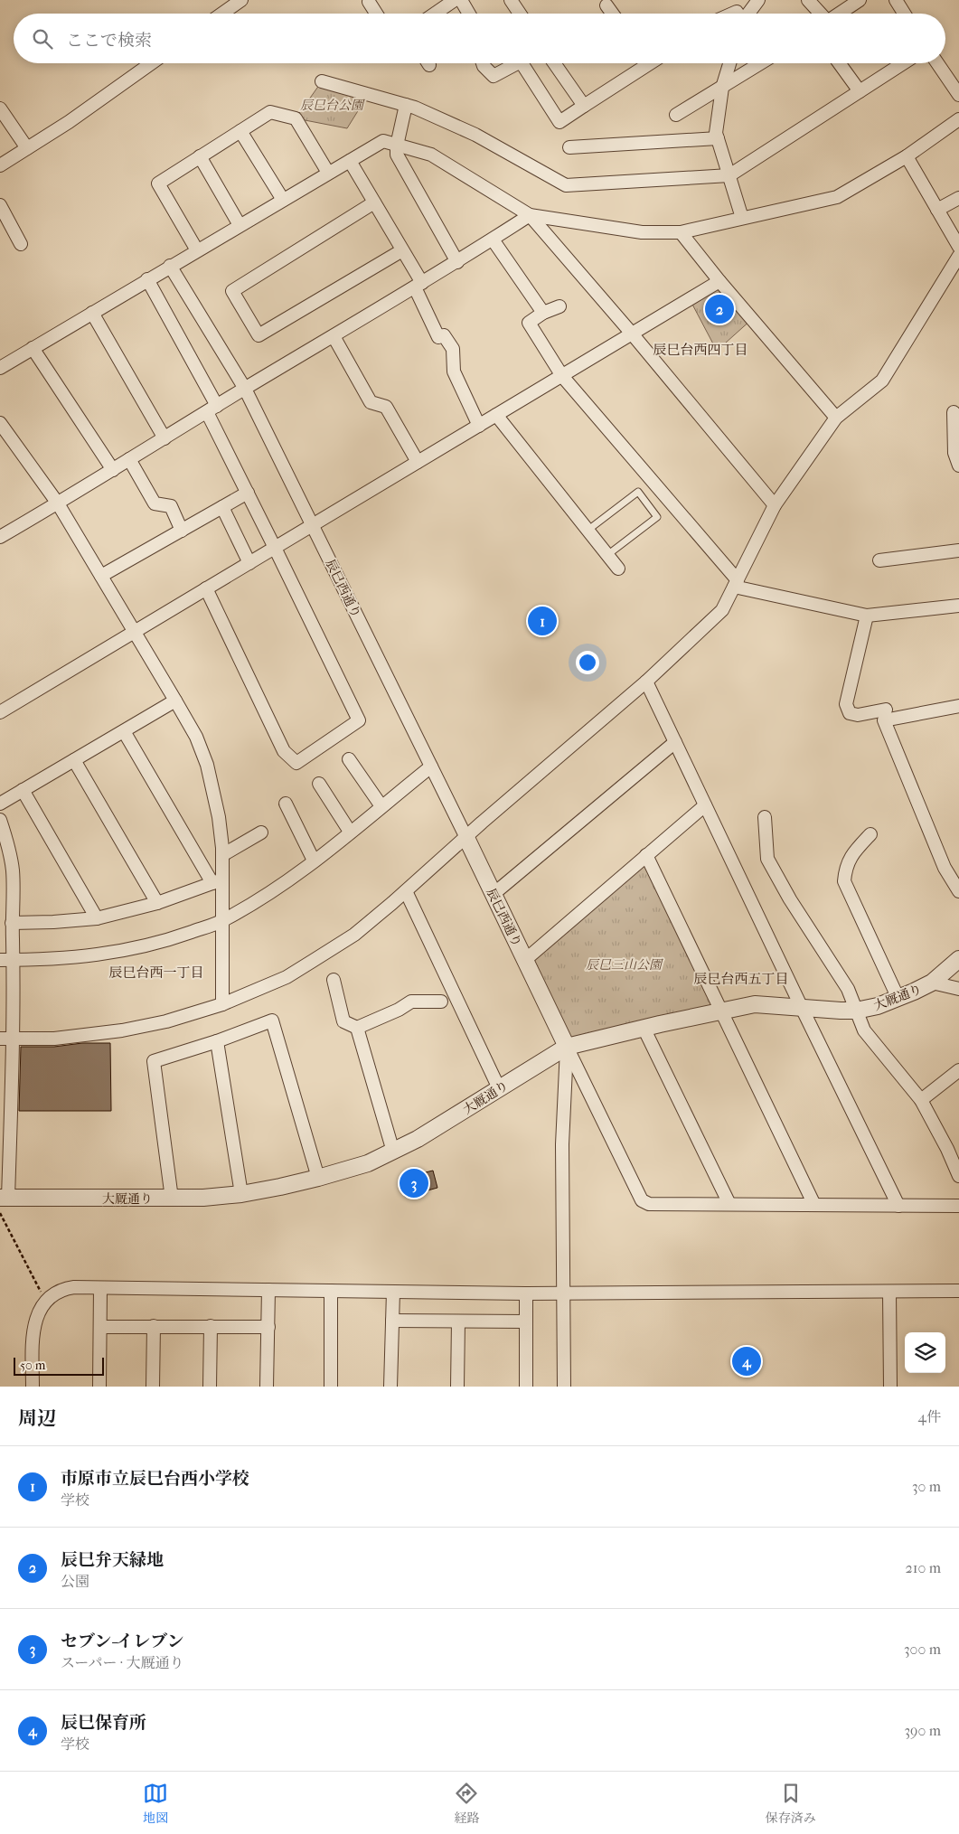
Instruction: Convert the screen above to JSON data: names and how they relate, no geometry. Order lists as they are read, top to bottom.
{
  "streets": {
    "street": ["辰巳西通り", "大厩通り"]
  },
  "crossings": [
    ["辰巳西通り", "大厩通り"]
  ],
  "districts": ["辰巳台西四丁目", "辰巳台西一丁目", "辰巳台西五丁目"],
  "parks": ["辰巳台公園", "辰巳三山公園"],
  "scale_bar": "50 m",
  "page": {
    "search": "ここで検索",
    "pins": [
      "2",
      "1",
      "3",
      "4"
    ],
    "scale": "50 m",
    "heading": ["周辺", "4件"],
    "list": [
      {
        "mark": "1",
        "name": "市原市立辰巳台西小学校",
        "note": "学校",
        "value": "30 m"
      },
      {
        "mark": "2",
        "name": "辰巳弁天緑地",
        "note": "公園",
        "value": "210 m"
      },
      {
        "mark": "3",
        "name": "セブン-イレブン",
        "note": "スーパー · 大厩通り",
        "value": "300 m"
      },
      {
        "mark": "4",
        "name": "辰巳保育所",
        "note": "学校",
        "value": "390 m"
      }
    ],
    "nav": ["地図", "経路", "保存済み"]
  }
}
